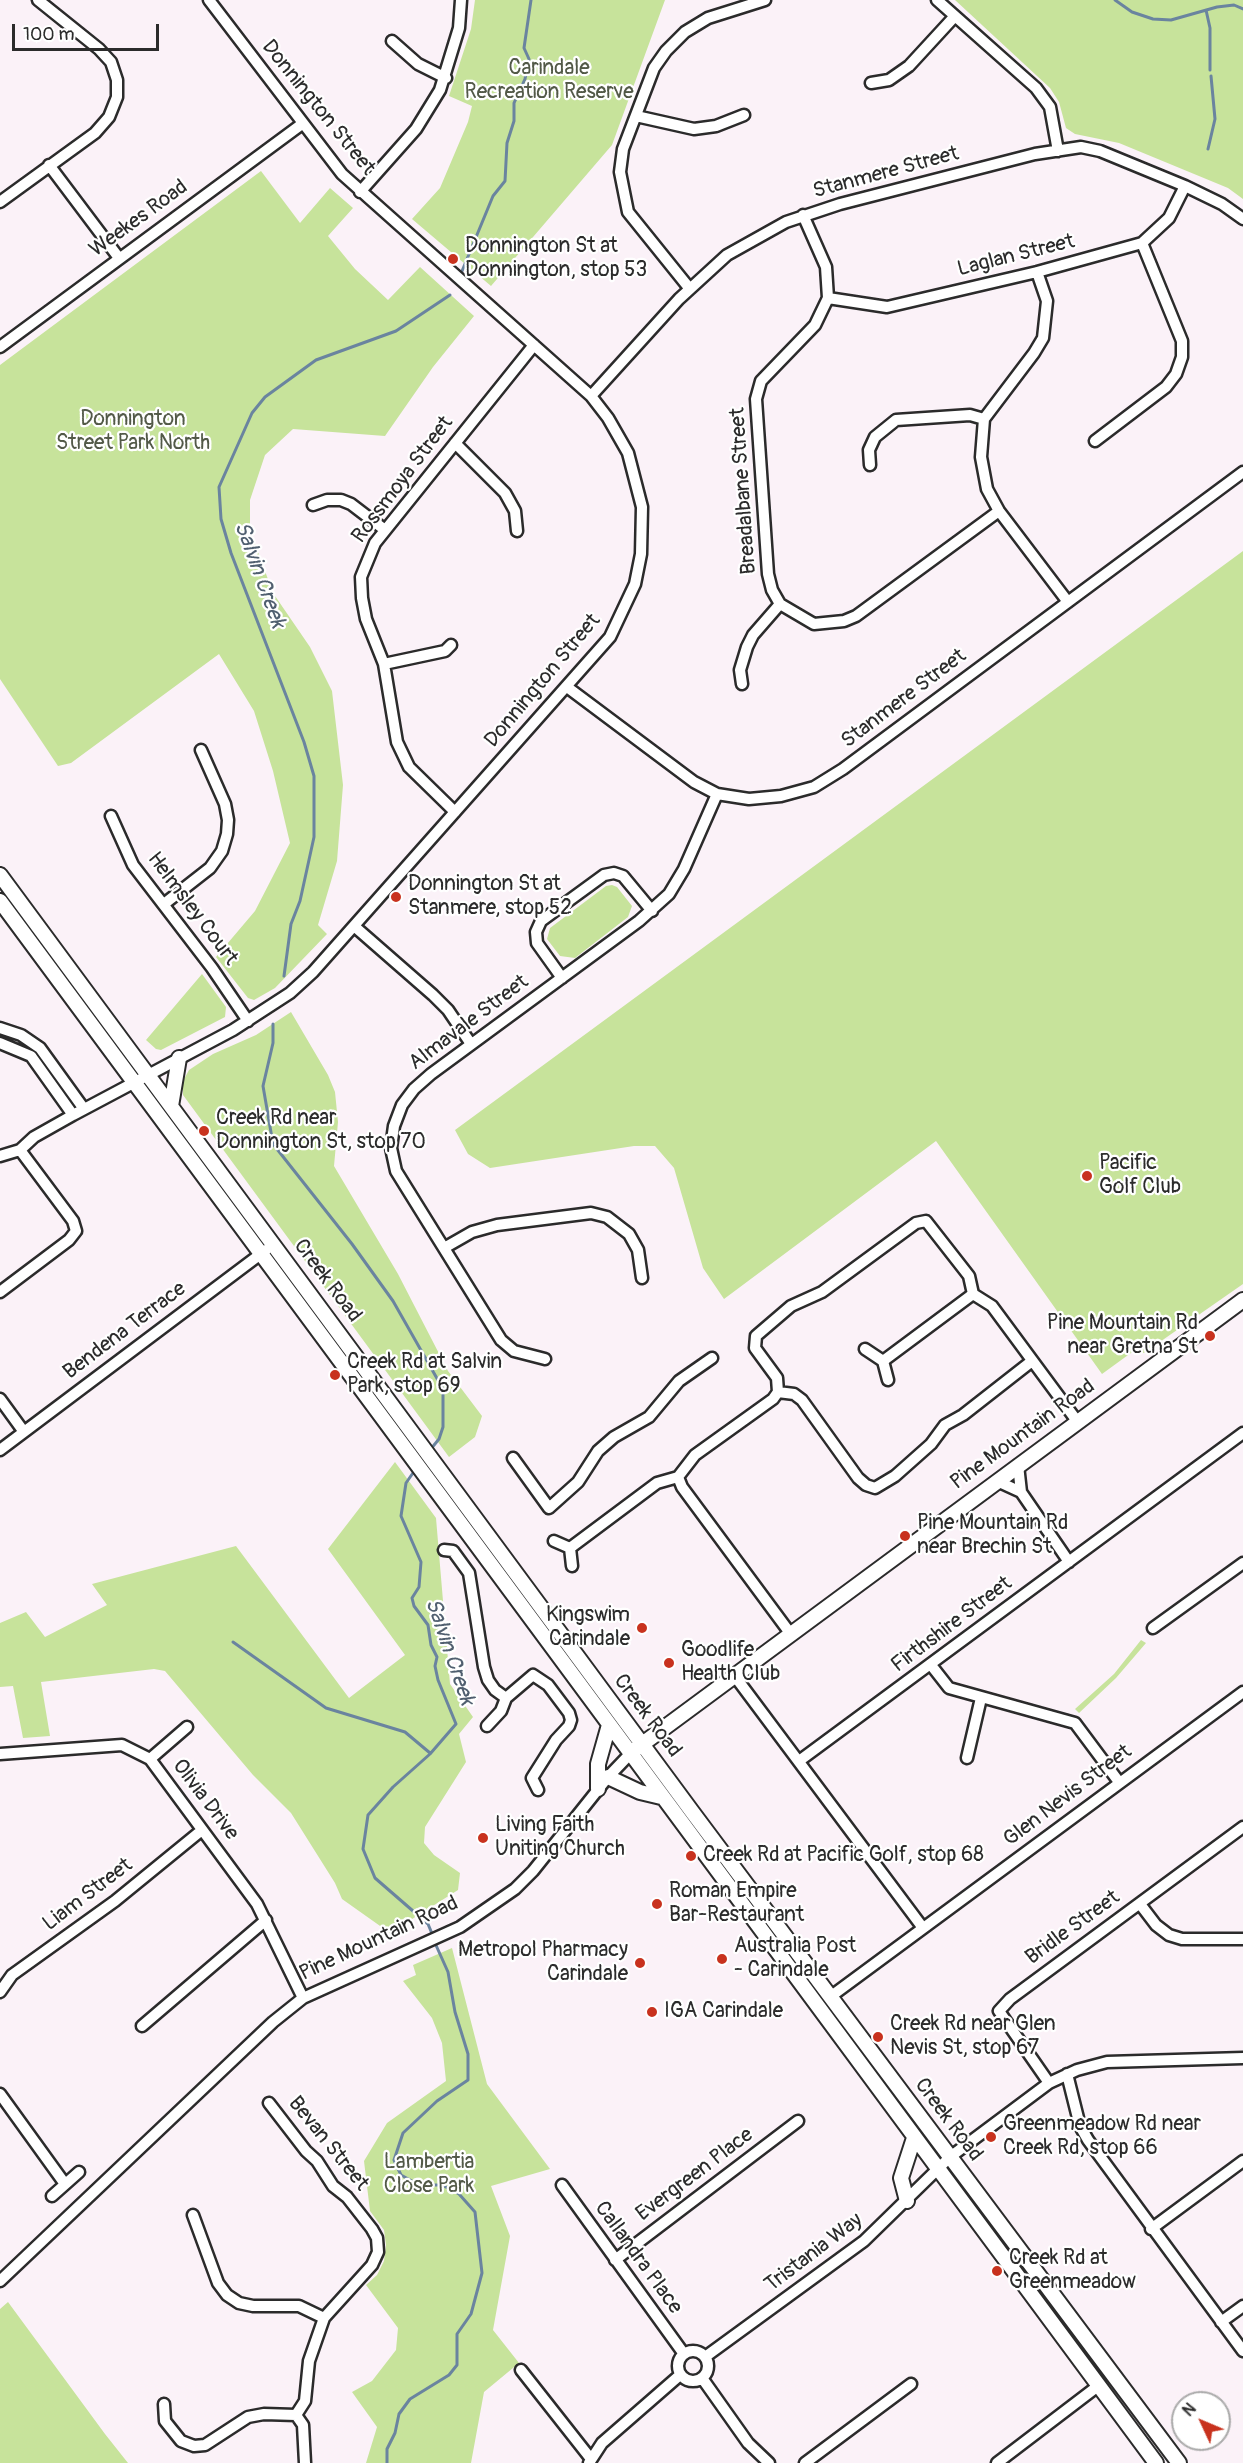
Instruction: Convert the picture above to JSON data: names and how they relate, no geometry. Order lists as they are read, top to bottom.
{
  "streets": {
    "main road": ["Creek Road", "Pine Mountain Road"],
    "street": [
      "Donnington Street",
      "Stanmere Street",
      "Weekes Road",
      "Laglan Street",
      "Rossmoya Street",
      "Breadalbane Street",
      "Helmsley Court",
      "Almavale Street",
      "Bendena Terrace",
      "Firthshire Street",
      "Glen Nevis Street",
      "Olivia Drive",
      "Liam Street",
      "Bridle Street",
      "Bevan Street",
      "Evergreen Place",
      "Tristania Way",
      "Callandra Place"
    ]
  },
  "crossings": [
    ["Donnington Street", "Stanmere Street"],
    ["Donnington Street", "Weekes Road"],
    ["Donnington Street", "Rossmoya Street"],
    ["Donnington Street", "Helmsley Court"],
    ["Donnington Street", "Creek Road"],
    ["Stanmere Street", "Laglan Street"],
    ["Stanmere Street", "Breadalbane Street"],
    ["Stanmere Street", "Almavale Street"],
    ["Laglan Street", "Breadalbane Street"],
    ["Creek Road", "Bendena Terrace"],
    ["Creek Road", "Pine Mountain Road"],
    ["Creek Road", "Glen Nevis Street"],
    ["Creek Road", "Tristania Way"],
    ["Pine Mountain Road", "Olivia Drive"],
    ["Olivia Drive", "Liam Street"],
    ["Bridle Street", "Tristania Way"],
    ["Evergreen Place", "Callandra Place"],
    ["Tristania Way", "Callandra Place"]
  ],
  "water": ["Salvin Creek"],
  "parks": ["Carindale Recreation Reserve", "Donnington Street Park North", "Lambertia Close Park"],
  "places": [
    "Donnington St at Donnington, stop 53",
    "Donnington St at Stanmere, stop 52",
    "Creek Rd near Donnington St, stop 70",
    "Pacific Golf Club",
    "Pine Mountain Rd near Gretna St",
    "Creek Rd at Salvin Park, stop 69",
    "Pine Mountain Rd near Brechin St",
    "Kingswim Carindale",
    "Goodlife Health Club",
    "Living Faith Uniting Church",
    "Creek Rd at Pacific Golf, stop 68",
    "Roman Empire Bar-Restaurant",
    "Australia Post - Carindale",
    "Metropol Pharmacy Carindale",
    "IGA Carindale",
    "Creek Rd near Glen Nevis St, stop 67",
    "Greenmeadow Rd near Creek Rd, stop 66",
    "Creek Rd at Greenmeadow"
  ],
  "scale_bar": "100 m",
  "north": "top left"
}
